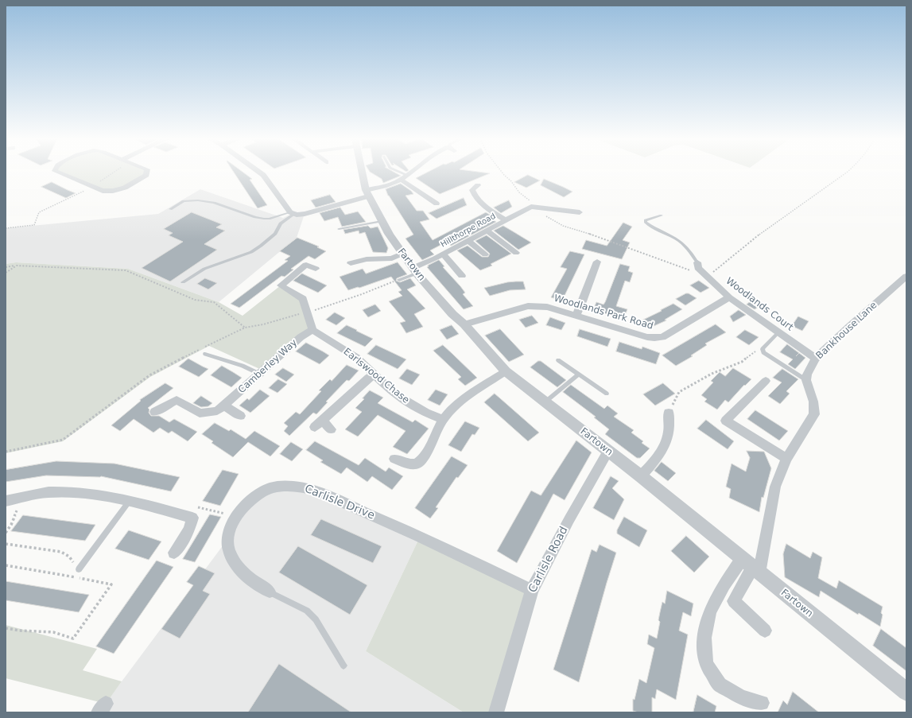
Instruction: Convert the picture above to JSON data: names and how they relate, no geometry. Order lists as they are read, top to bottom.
{
  "streets": {
    "street": [
      "Hillthorpe Road",
      "Fartown",
      "Woodlands Court",
      "Woodlands Park Road",
      "Bankhouse Lane",
      "Camberley Way",
      "Earlswood Chase",
      "Carlisle Drive",
      "Carlisle Road"
    ]
  },
  "crossings": [
    ["Hillthorpe Road", "Fartown"],
    ["Fartown", "Woodlands Park Road"],
    ["Fartown", "Carlisle Road"],
    ["Woodlands Court", "Woodlands Park Road"],
    ["Woodlands Court", "Bankhouse Lane"],
    ["Camberley Way", "Earlswood Chase"],
    ["Carlisle Drive", "Carlisle Road"]
  ]
}
